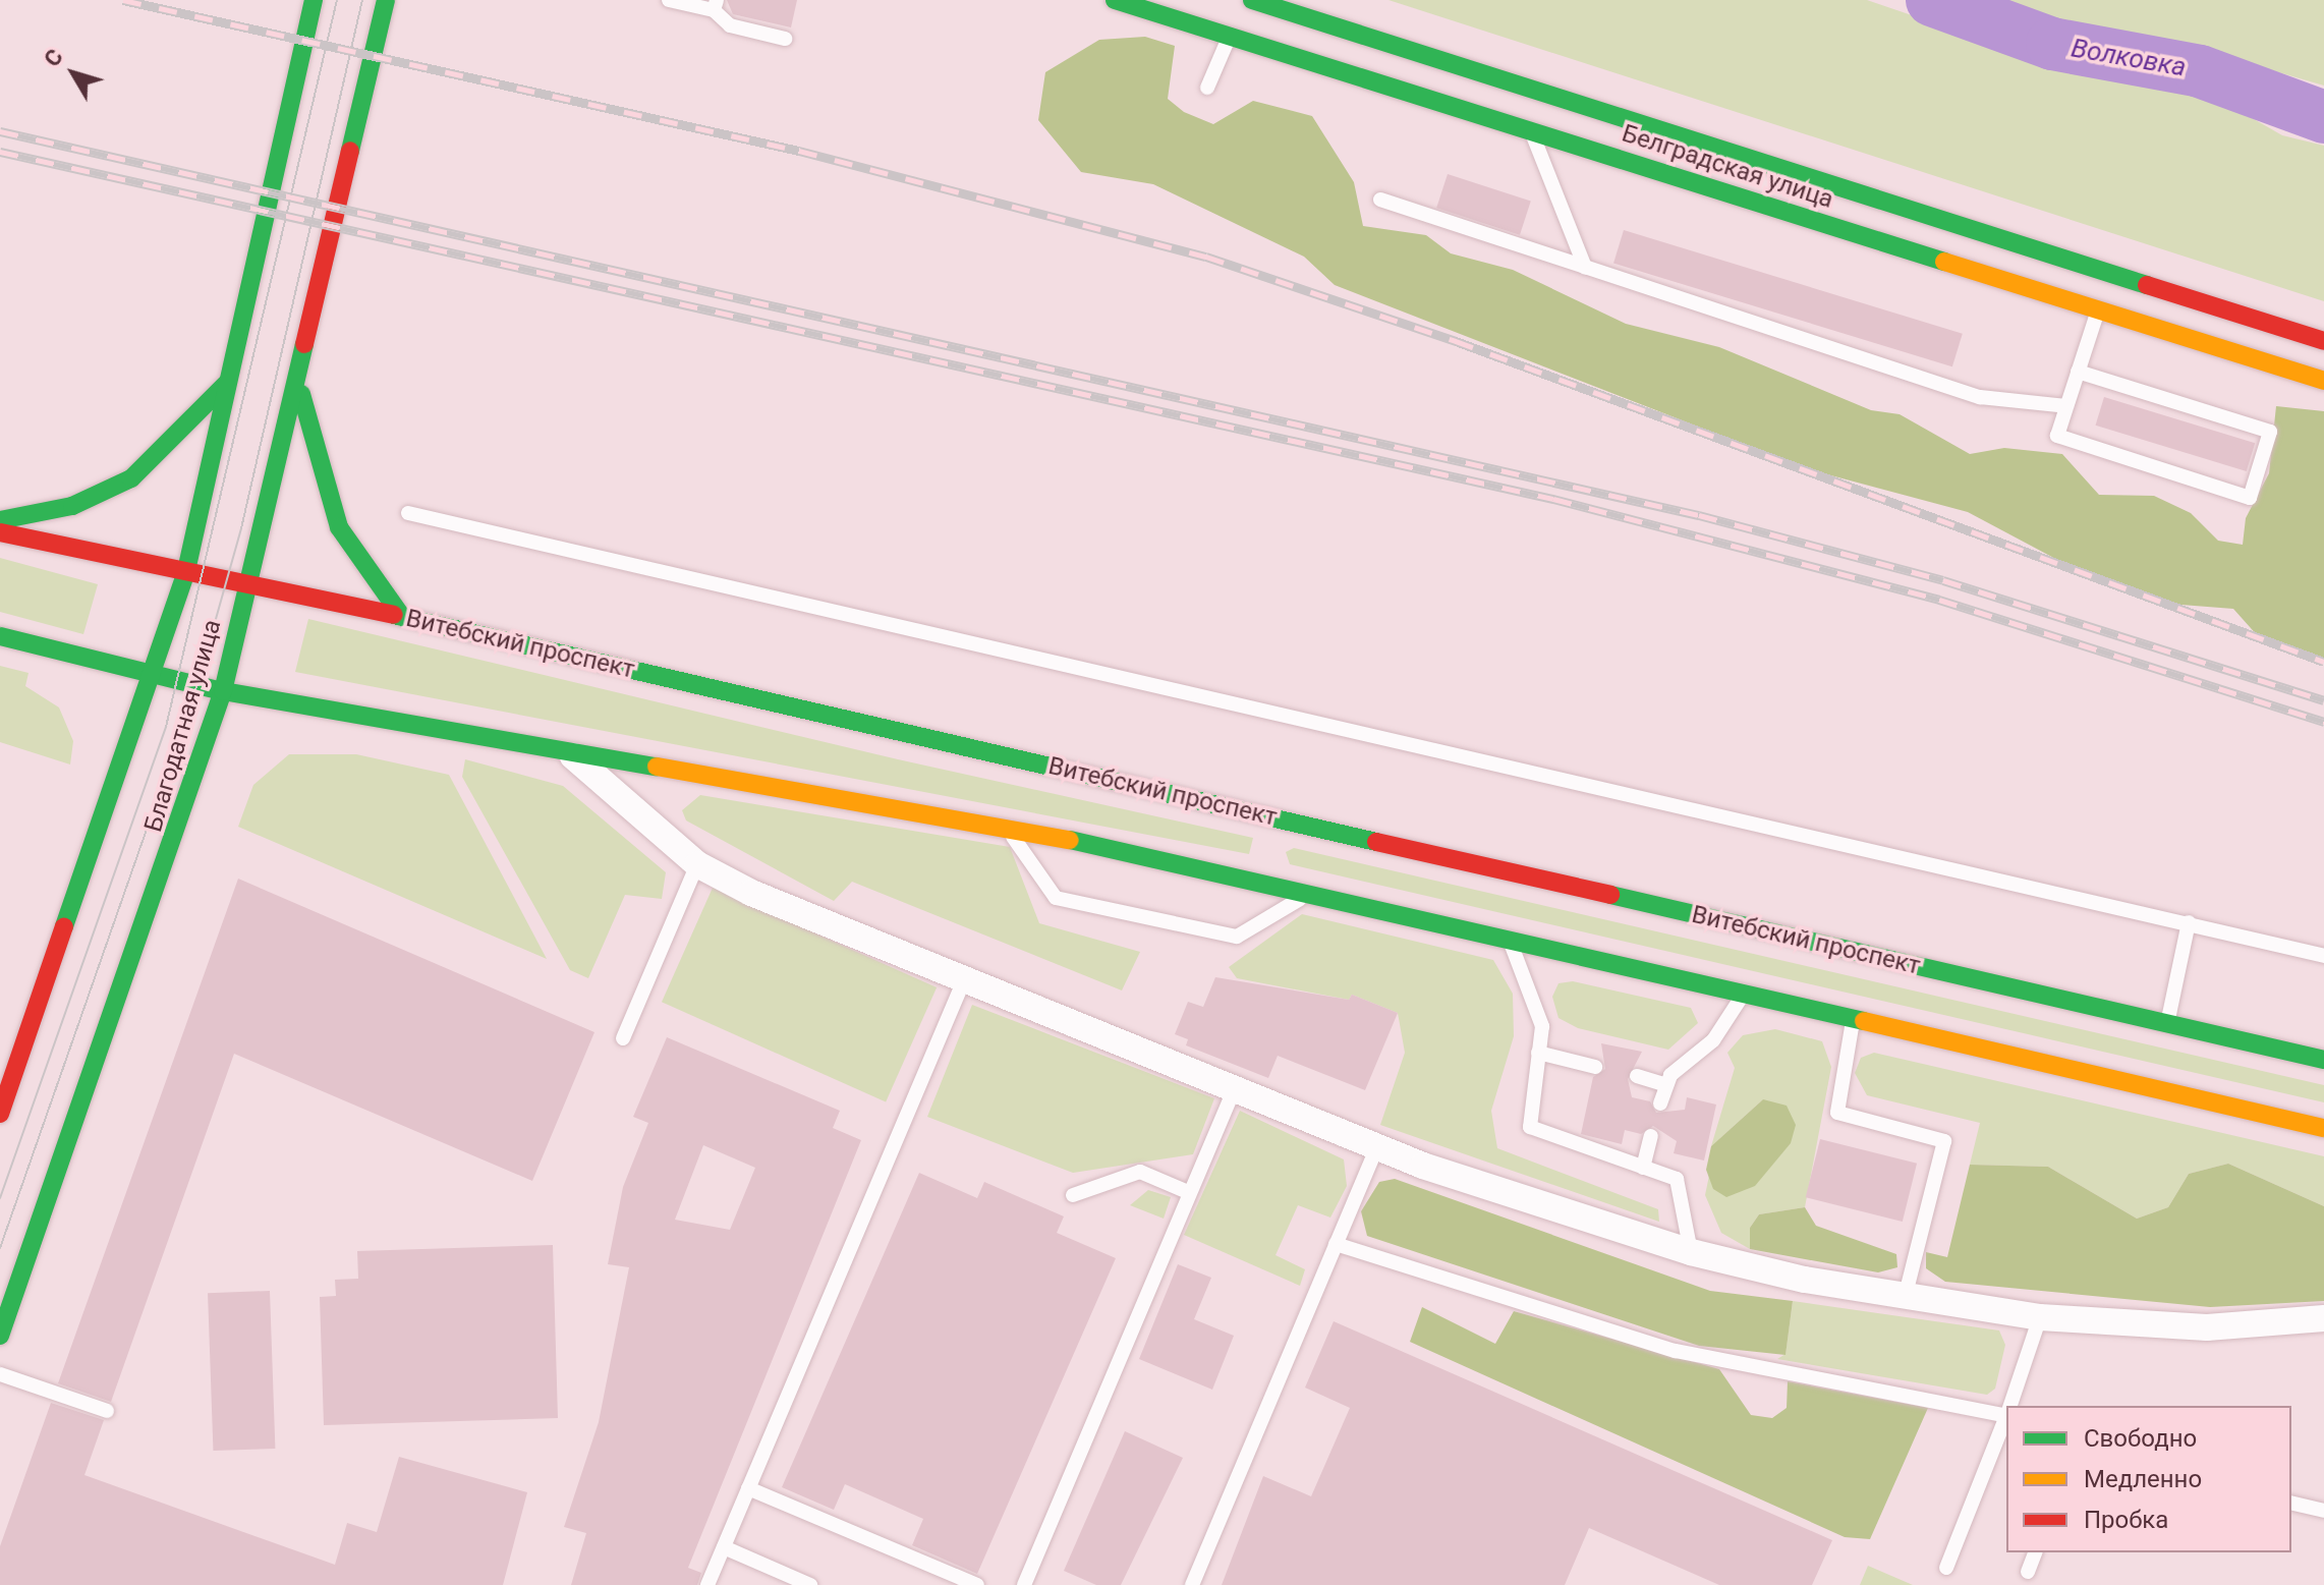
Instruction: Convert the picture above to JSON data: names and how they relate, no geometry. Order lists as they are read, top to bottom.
{
  "streets": {
    "main road": ["Белградская улица", "Витебский проспект", "Благодатная улица"]
  },
  "crossings": [
    ["Витебский проспект", "Благодатная улица"]
  ],
  "water": ["Волковка"],
  "legend": ["Свободно", "Медленно", "Пробка"],
  "north": "top left"
}
